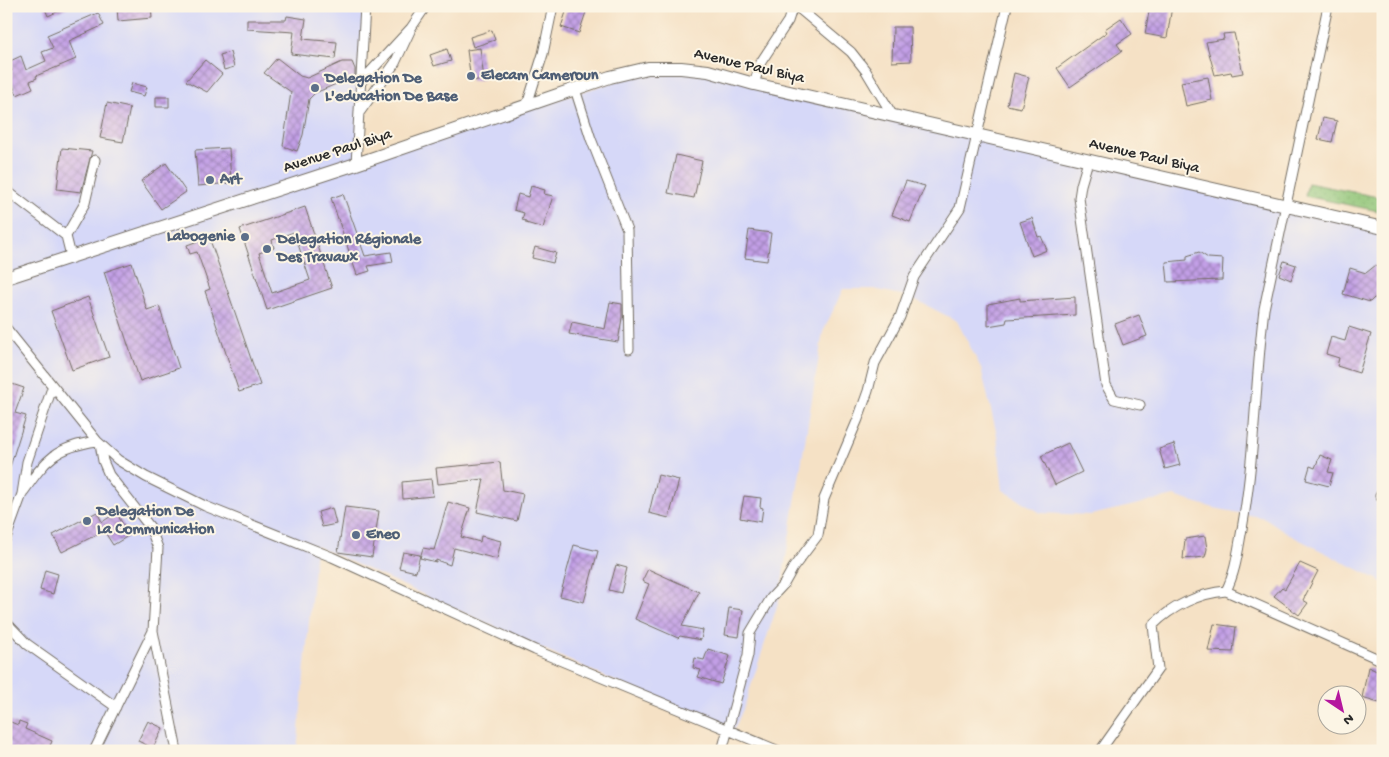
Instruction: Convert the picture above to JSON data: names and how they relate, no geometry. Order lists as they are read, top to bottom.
{
  "streets": {
    "main road": ["Avenue Paul Biya"]
  },
  "places": [
    "Elecam Cameroun",
    "Delegation De L'education De Base",
    "Art",
    "Labogenie",
    "Delegation Régionale Des Travaux",
    "Delegation De La Communication",
    "Eneo"
  ],
  "north": "bottom right"
}
